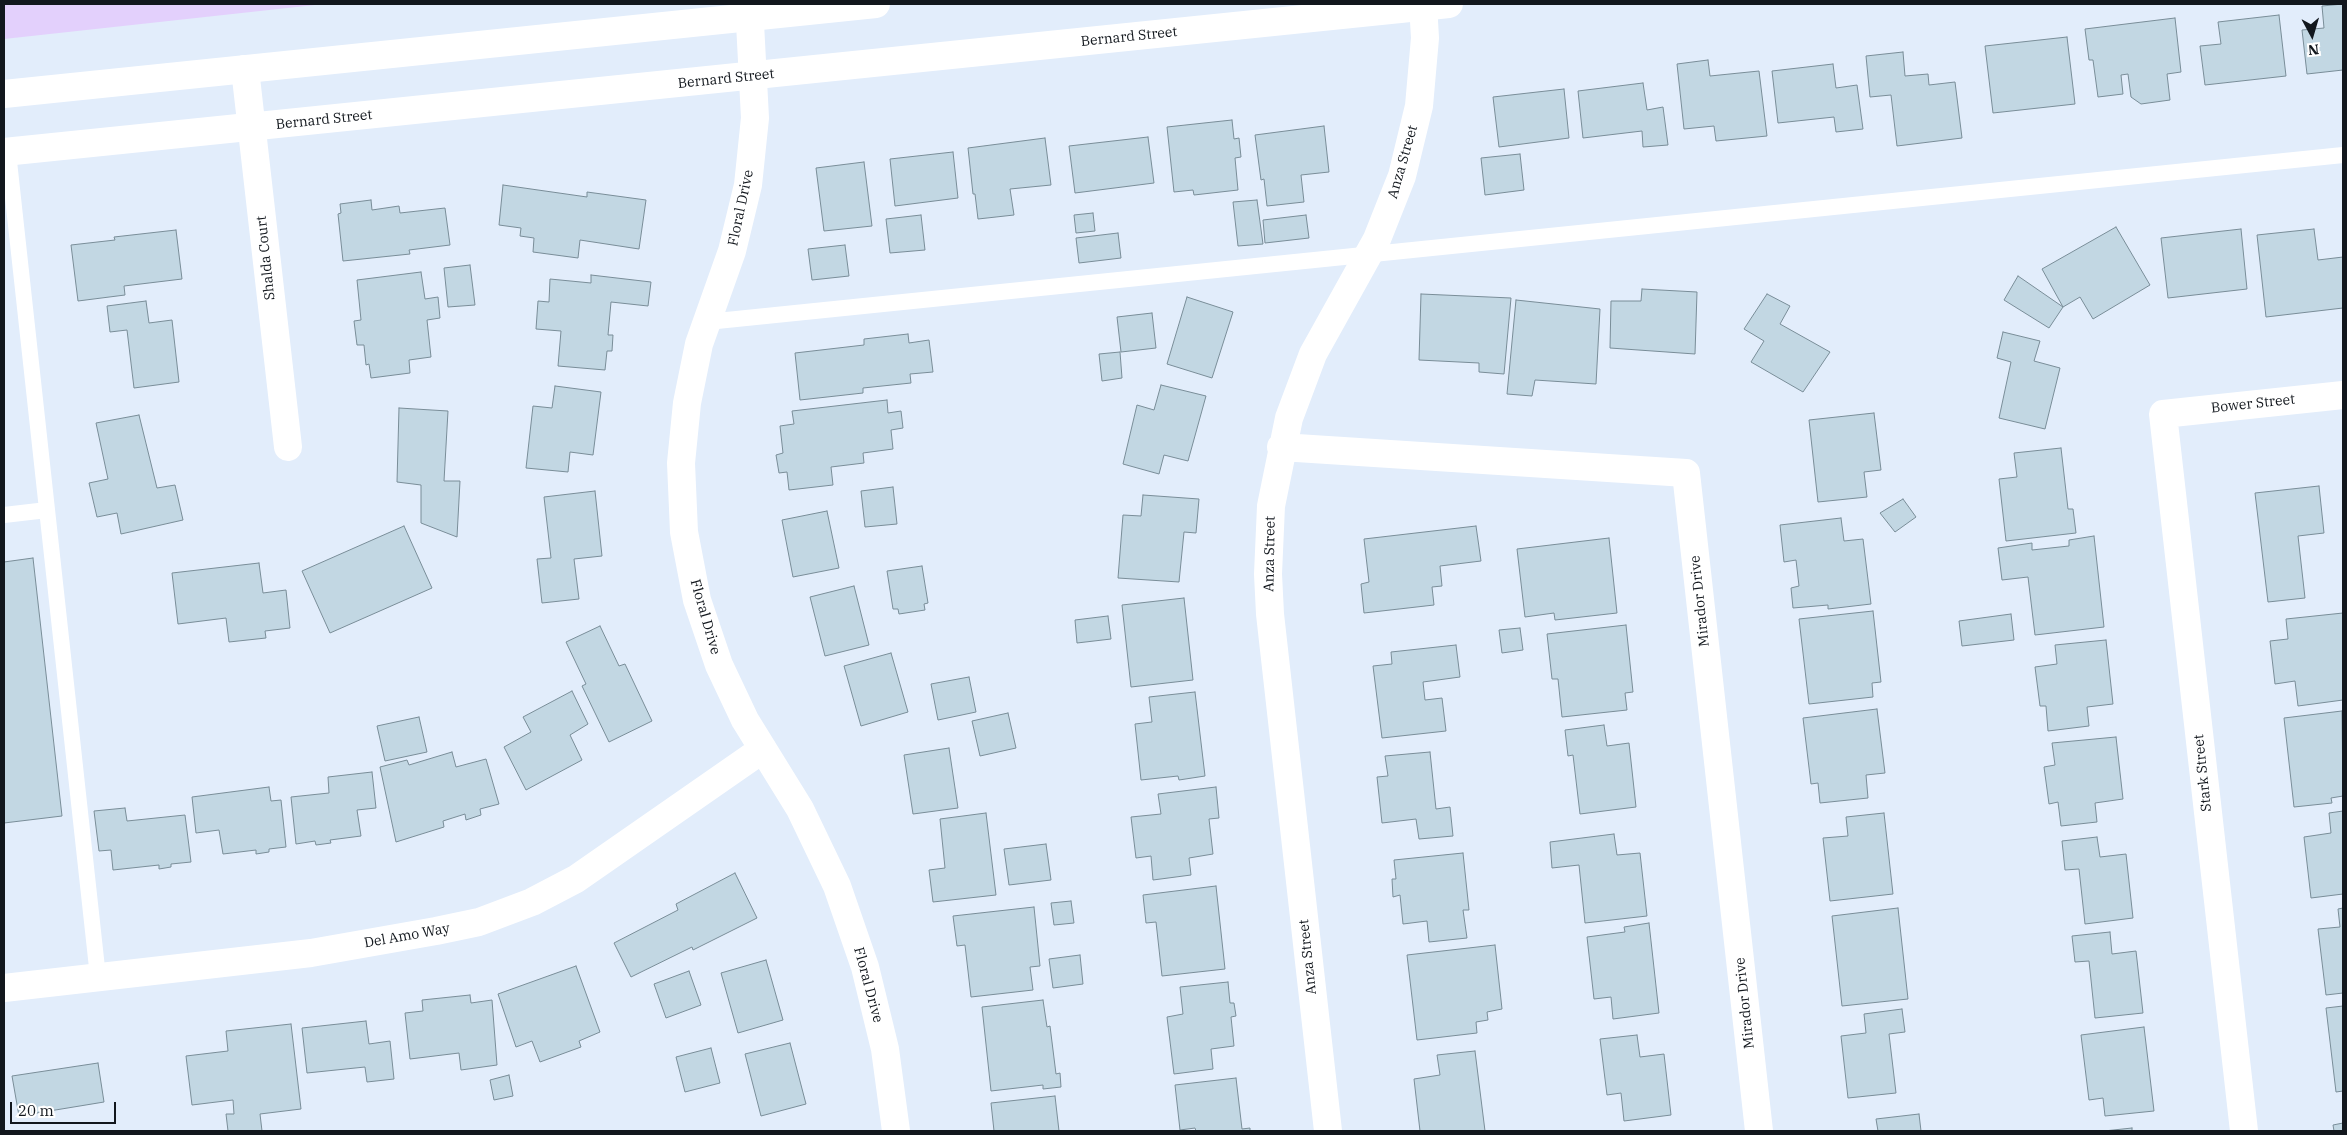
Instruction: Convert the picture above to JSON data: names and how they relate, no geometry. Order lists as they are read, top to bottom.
{
  "streets": {
    "street": [
      "Bernard Street",
      "Anza Street",
      "Floral Drive",
      "Shalda Court",
      "Bower Street",
      "Mirador Drive",
      "Stark Street",
      "Del Amo Way"
    ]
  },
  "crossings": [
    ["Bernard Street", "Anza Street"],
    ["Bernard Street", "Floral Drive"],
    ["Bernard Street", "Shalda Court"],
    ["Anza Street", "Mirador Drive"],
    ["Floral Drive", "Del Amo Way"],
    ["Bower Street", "Stark Street"]
  ],
  "scale_bar": "20 m",
  "north": "bottom"
}
